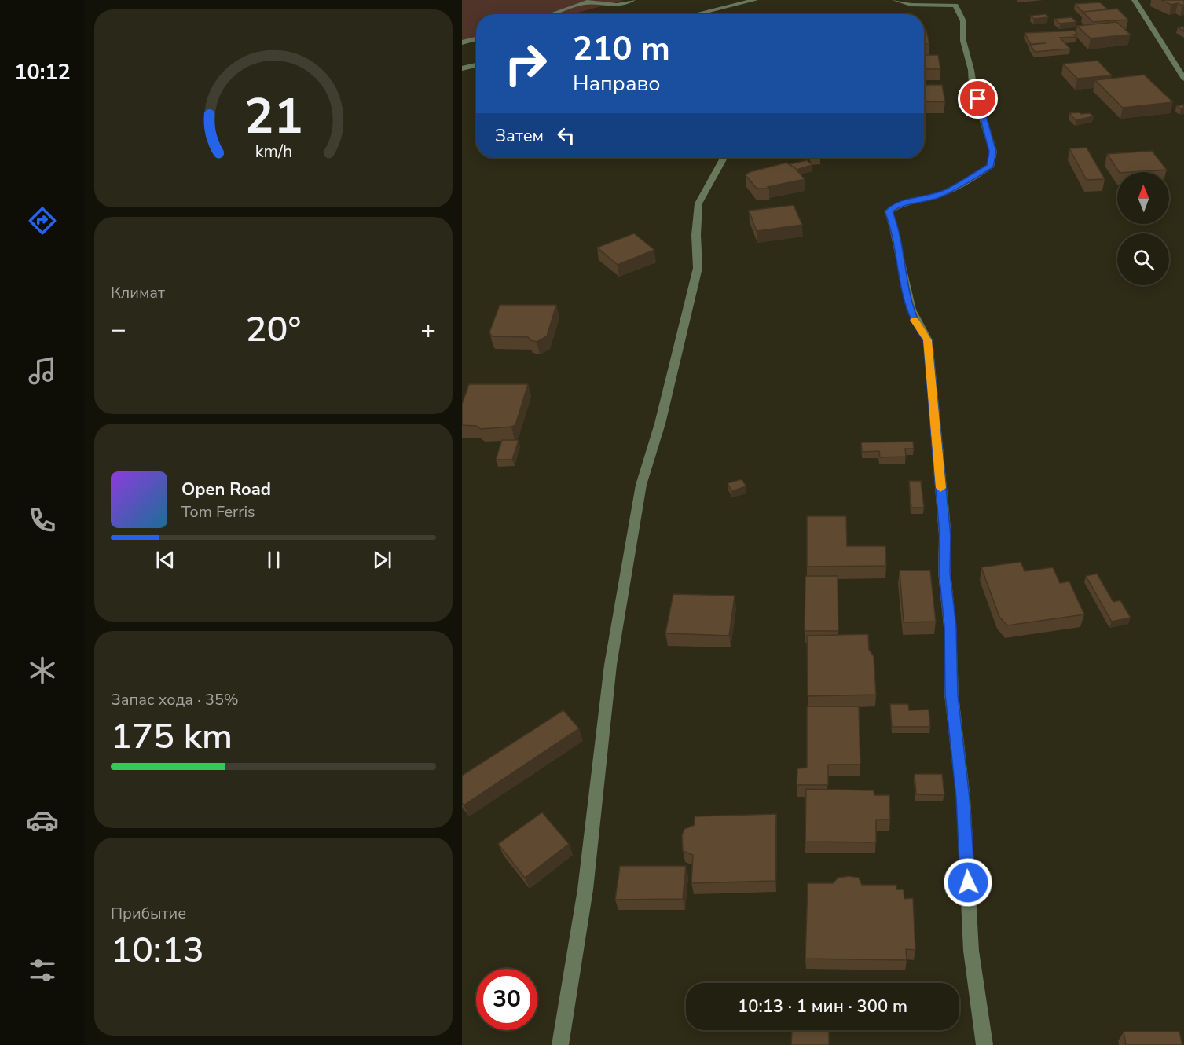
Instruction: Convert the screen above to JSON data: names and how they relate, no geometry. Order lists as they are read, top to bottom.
{
  "north": "top",
  "page": {
    "tabs": "10:12",
    "turn": ["210 m", "Направо"],
    "then": "Затем",
    "tile": [
      "Климат",
      ["Запас хода · 35%", "175 km"],
      ["Прибытие", "10:13"]
    ],
    "heat": ["−", "20°", "+"],
    "song": ["Open Road", "Tom Ferris"],
    "limit": "30",
    "trip": "10:13 · 1 мин · 300 m",
    "gauge": ["21", "km/h"]
  }
}
